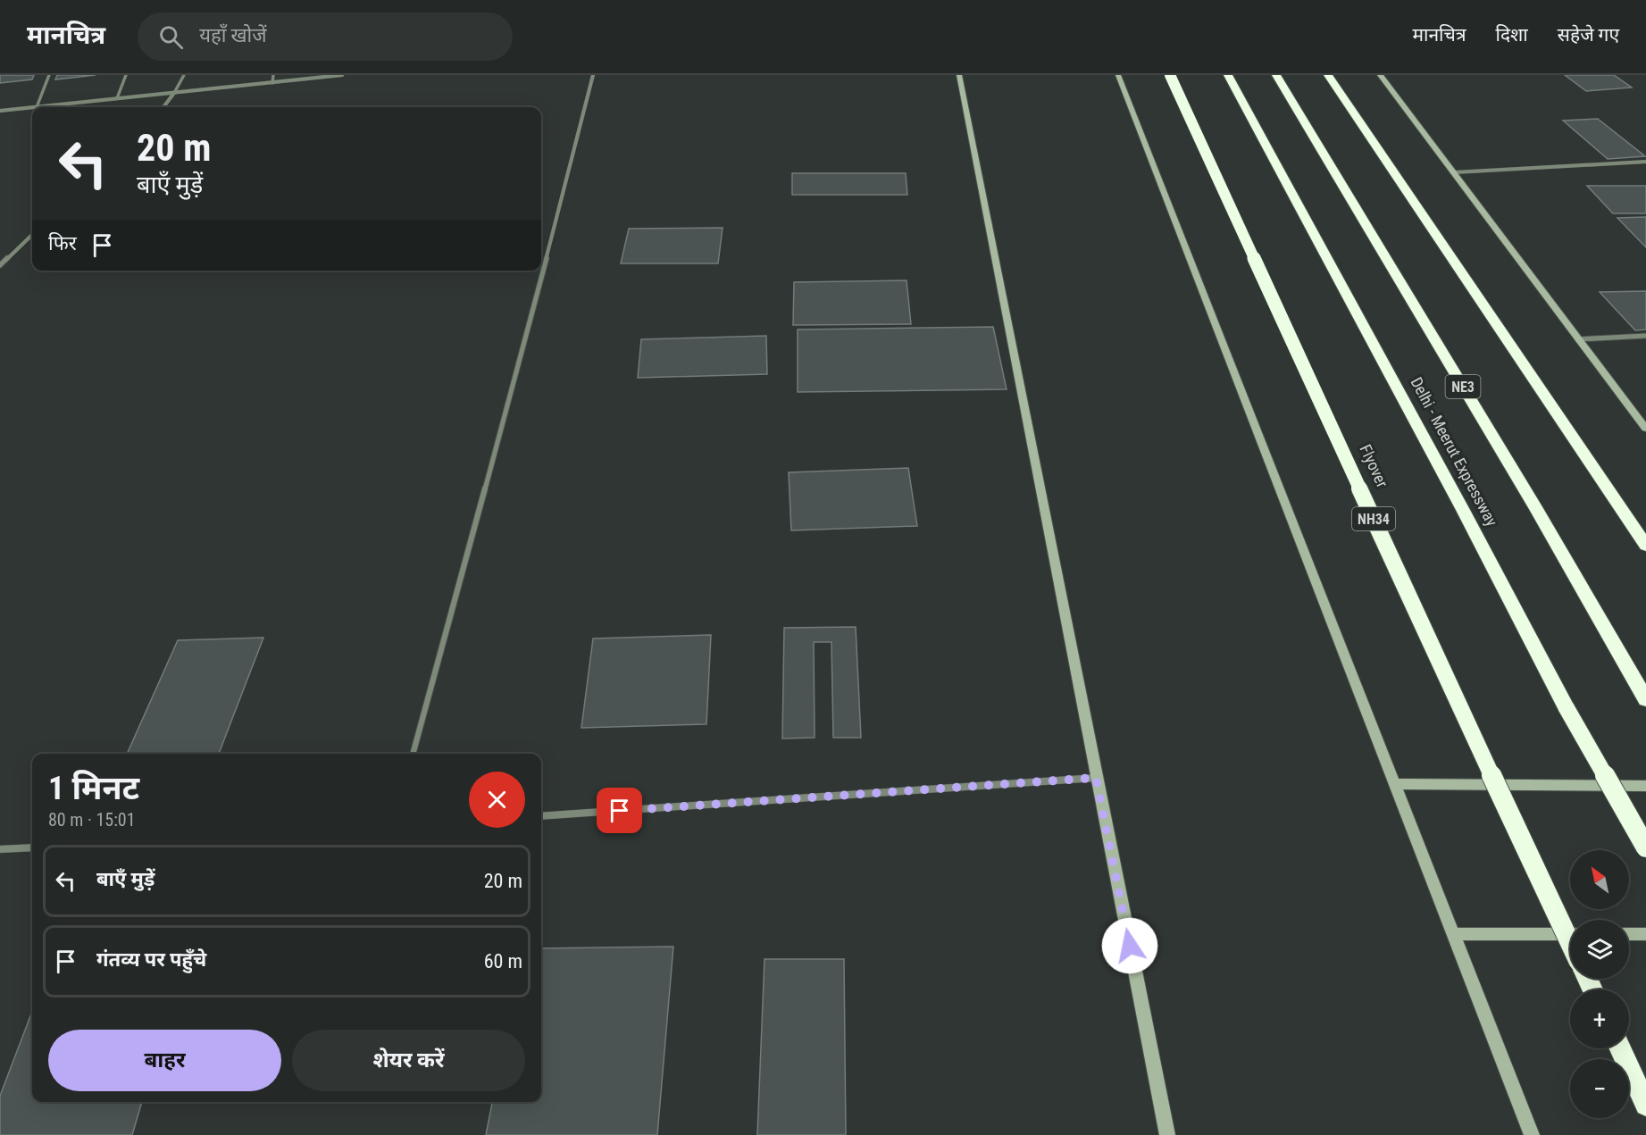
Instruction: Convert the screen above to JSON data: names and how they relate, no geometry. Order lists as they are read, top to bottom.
{
  "streets": {
    "highway": [
      "NE3",
      "Delhi - Meerut Expressway",
      "Flyover",
      "NH34"
    ]
  },
  "north": "top left",
  "page": {
    "header": "मानचित्र",
    "search": "यहाँ खोजें",
    "nav": ["मानचित्र", "दिशा", "सहेजे गए"],
    "turn": ["20 m", "बाएँ मुड़ें"],
    "then": "फिर",
    "heading": ["1 मिनट", "80 m · 15:01"],
    "list": [
      {
        "name": "बाएँ मुड़ें",
        "value": "20 m"
      },
      {
        "name": "गंतव्य पर पहुँचे",
        "value": "60 m"
      }
    ],
    "map_buttons": ["+", "−"],
    "buttons": ["बाहर", "शेयर करें"]
  }
}
